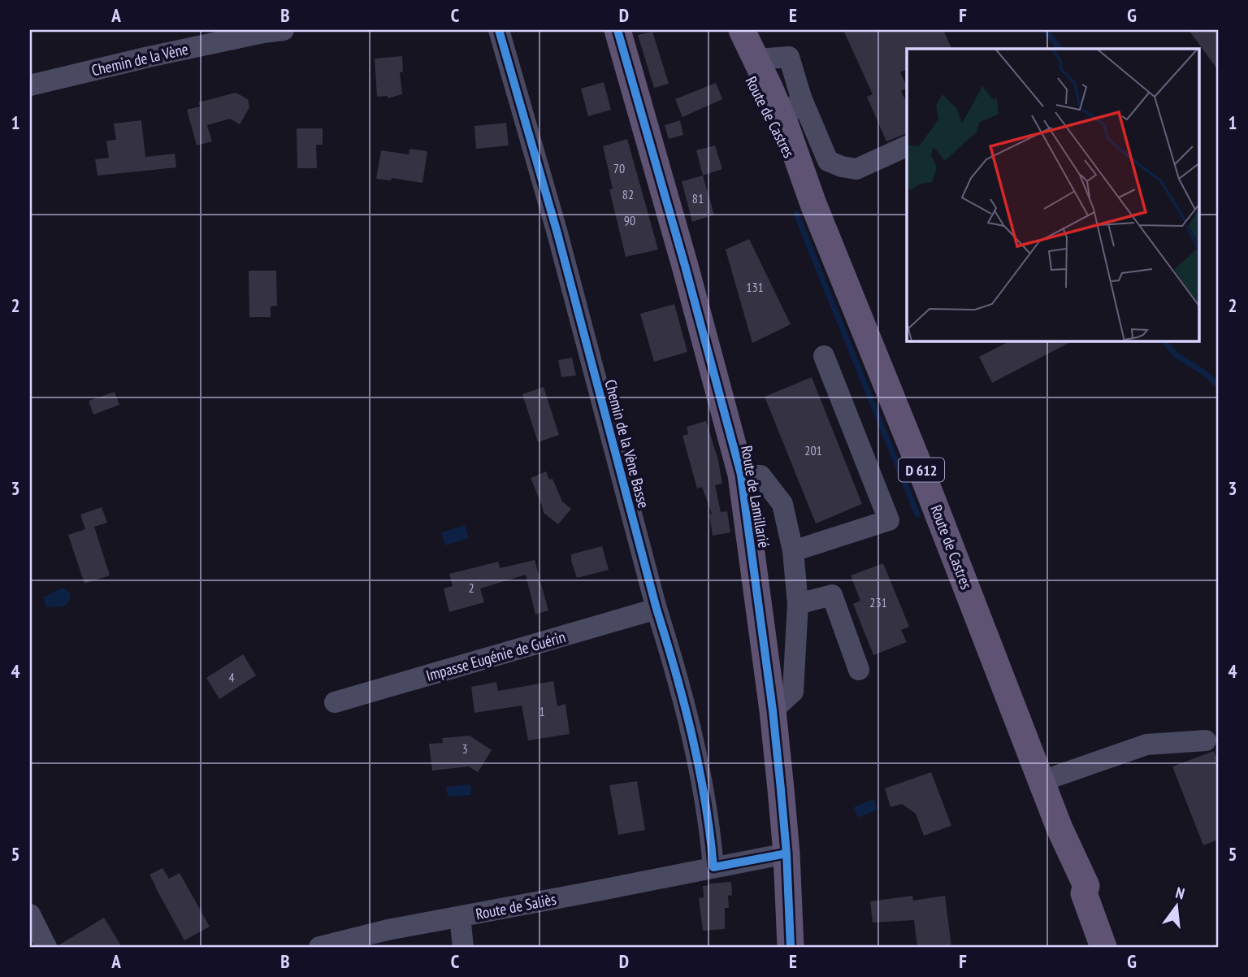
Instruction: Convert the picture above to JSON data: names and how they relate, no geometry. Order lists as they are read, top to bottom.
{
  "streets": {
    "main road": ["Route de Castres", "D 612", "Route de Lamillarié"],
    "street": [
      "Chemin de la Vène",
      "Chemin de la Vène Basse",
      "Impasse Eugénie de Guérin",
      "Route de Saliès"
    ]
  },
  "crossings": [
    ["Chemin de la Vène Basse", "Impasse Eugénie de Guérin"],
    ["Chemin de la Vène Basse", "Route de Saliès"],
    ["Route de Lamillarié", "Route de Saliès"]
  ],
  "house_numbers": [
    "70",
    "82",
    "81",
    "90",
    "131",
    "201",
    "2",
    "231",
    "4",
    "1",
    "3"
  ],
  "north": "top",
  "grid": {
    "columns": [
      "A",
      "B",
      "C",
      "D",
      "E",
      "F",
      "G"
    ],
    "rows": [
      "1",
      "2",
      "3",
      "4",
      "5"
    ]
  }
}
